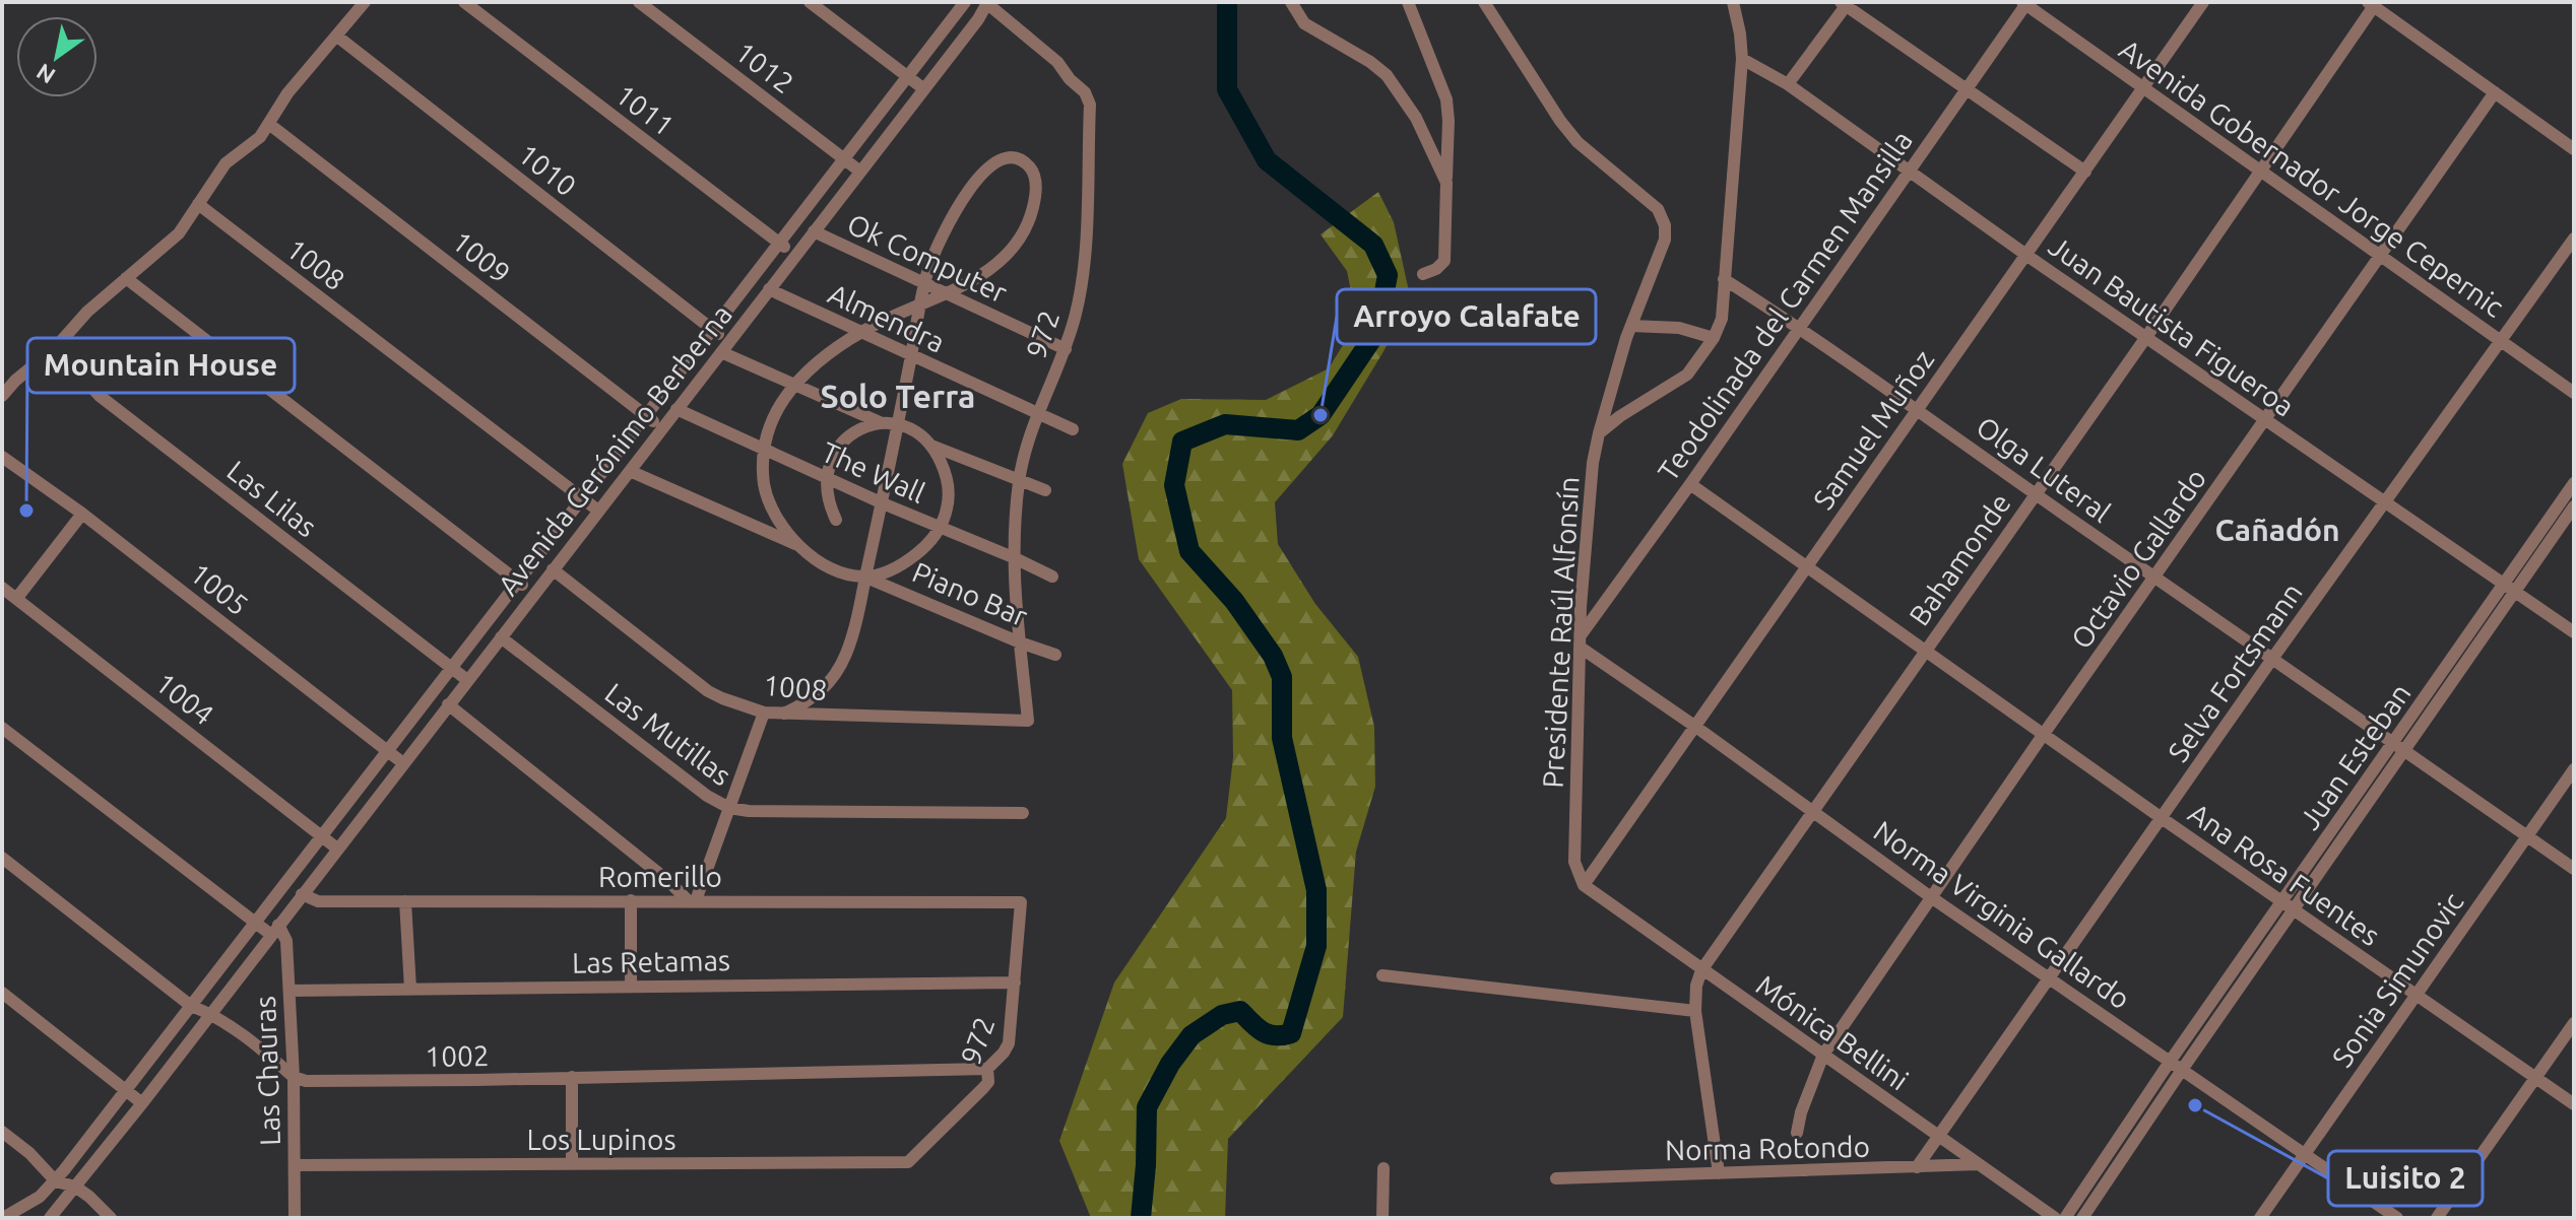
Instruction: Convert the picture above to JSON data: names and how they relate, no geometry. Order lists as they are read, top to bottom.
{
  "streets": {
    "street": [
      "1012",
      "1011",
      "1010",
      "Avenida Gobernador Jorge Cepernic",
      "1009",
      "Ok Computer",
      "1008",
      "Teodolinada del Carmen Mansilla",
      "Almendra",
      "Juan Bautista Figueroa",
      "972",
      "Samuel Muñoz",
      "Avenida Gerónimo Berberna",
      "Olga Luteral",
      "The Wall",
      "Las Lilas",
      "Octavio Gallardo",
      "Bahamonde",
      "1005",
      "Piano Bar",
      "Presidente Raúl Alfonsín",
      "Selva Fortsmann",
      "1004",
      "Las Mutillas",
      "Juan Esteban",
      "Ana Rosa Fuentes",
      "Romerillo",
      "Norma Virginia Gallardo",
      "Las Retamas",
      "Sonia Simunovic",
      "Mónica Bellini",
      "1002",
      "Las Chauras",
      "Los Lupinos",
      "Norma Rotondo"
    ]
  },
  "crossings": [
    ["1012", "Avenida Gerónimo Berberna"],
    ["1011", "Avenida Gerónimo Berberna"],
    ["1010", "Avenida Gerónimo Berberna"],
    ["Avenida Gobernador Jorge Cepernic", "Teodolinada del Carmen Mansilla"],
    ["Avenida Gobernador Jorge Cepernic", "Samuel Muñoz"],
    ["Avenida Gobernador Jorge Cepernic", "Octavio Gallardo"],
    ["Avenida Gobernador Jorge Cepernic", "Bahamonde"],
    ["Avenida Gobernador Jorge Cepernic", "Selva Fortsmann"],
    ["1009", "Avenida Gerónimo Berberna"],
    ["Ok Computer", "972"],
    ["Ok Computer", "Avenida Gerónimo Berberna"],
    ["1008", "972"],
    ["1008", "Avenida Gerónimo Berberna"],
    ["Teodolinada del Carmen Mansilla", "Juan Bautista Figueroa"],
    ["Teodolinada del Carmen Mansilla", "Olga Luteral"],
    ["Teodolinada del Carmen Mansilla", "Presidente Raúl Alfonsín"],
    ["Teodolinada del Carmen Mansilla", "Ana Rosa Fuentes"],
    ["Teodolinada del Carmen Mansilla", "Norma Virginia Gallardo"],
    ["Almendra", "972"],
    ["Almendra", "Avenida Gerónimo Berberna"],
    ["Juan Bautista Figueroa", "Samuel Muñoz"],
    ["Juan Bautista Figueroa", "Octavio Gallardo"],
    ["Juan Bautista Figueroa", "Bahamonde"],
    ["Juan Bautista Figueroa", "Selva Fortsmann"],
    ["Juan Bautista Figueroa", "Juan Esteban"],
    ["972", "Avenida Gerónimo Berberna"],
    ["972", "The Wall"],
    ["972", "Piano Bar"],
    ["972", "Romerillo"],
    ["972", "Las Retamas"],
    ["972", "1002"],
    ["972", "Los Lupinos"],
    ["Samuel Muñoz", "Olga Luteral"],
    ["Samuel Muñoz", "Presidente Raúl Alfonsín"],
    ["Samuel Muñoz", "Ana Rosa Fuentes"],
    ["Samuel Muñoz", "Norma Virginia Gallardo"],
    ["Samuel Muñoz", "Mónica Bellini"],
    ["Avenida Gerónimo Berberna", "The Wall"],
    ["Avenida Gerónimo Berberna", "Las Lilas"],
    ["Avenida Gerónimo Berberna", "1005"],
    ["Avenida Gerónimo Berberna", "1004"],
    ["Avenida Gerónimo Berberna", "Las Mutillas"],
    ["Avenida Gerónimo Berberna", "Romerillo"],
    ["Avenida Gerónimo Berberna", "Las Chauras"],
    ["Olga Luteral", "Octavio Gallardo"],
    ["Olga Luteral", "Bahamonde"],
    ["Olga Luteral", "Selva Fortsmann"],
    ["Olga Luteral", "Juan Esteban"],
    ["Olga Luteral", "Sonia Simunovic"],
    ["Octavio Gallardo", "Ana Rosa Fuentes"],
    ["Octavio Gallardo", "Norma Virginia Gallardo"],
    ["Octavio Gallardo", "Mónica Bellini"],
    ["Bahamonde", "Ana Rosa Fuentes"],
    ["Bahamonde", "Norma Virginia Gallardo"],
    ["Bahamonde", "Mónica Bellini"],
    ["Bahamonde", "Norma Rotondo"],
    ["Presidente Raúl Alfonsín", "Norma Virginia Gallardo"],
    ["Presidente Raúl Alfonsín", "Mónica Bellini"],
    ["Selva Fortsmann", "Ana Rosa Fuentes"],
    ["Selva Fortsmann", "Norma Virginia Gallardo"],
    ["Selva Fortsmann", "Mónica Bellini"],
    ["Selva Fortsmann", "Norma Rotondo"],
    ["Juan Esteban", "Ana Rosa Fuentes"],
    ["Juan Esteban", "Norma Virginia Gallardo"],
    ["Ana Rosa Fuentes", "Sonia Simunovic"],
    ["Norma Virginia Gallardo", "Sonia Simunovic"],
    ["Las Retamas", "Las Chauras"],
    ["Mónica Bellini", "Norma Rotondo"],
    ["1002", "Las Chauras"],
    ["Las Chauras", "Los Lupinos"]
  ],
  "districts": ["Solo Terra", "Cañadón"],
  "places": ["Arroyo Calafate", "Mountain House", "Luisito 2"],
  "north": "bottom left"
}
